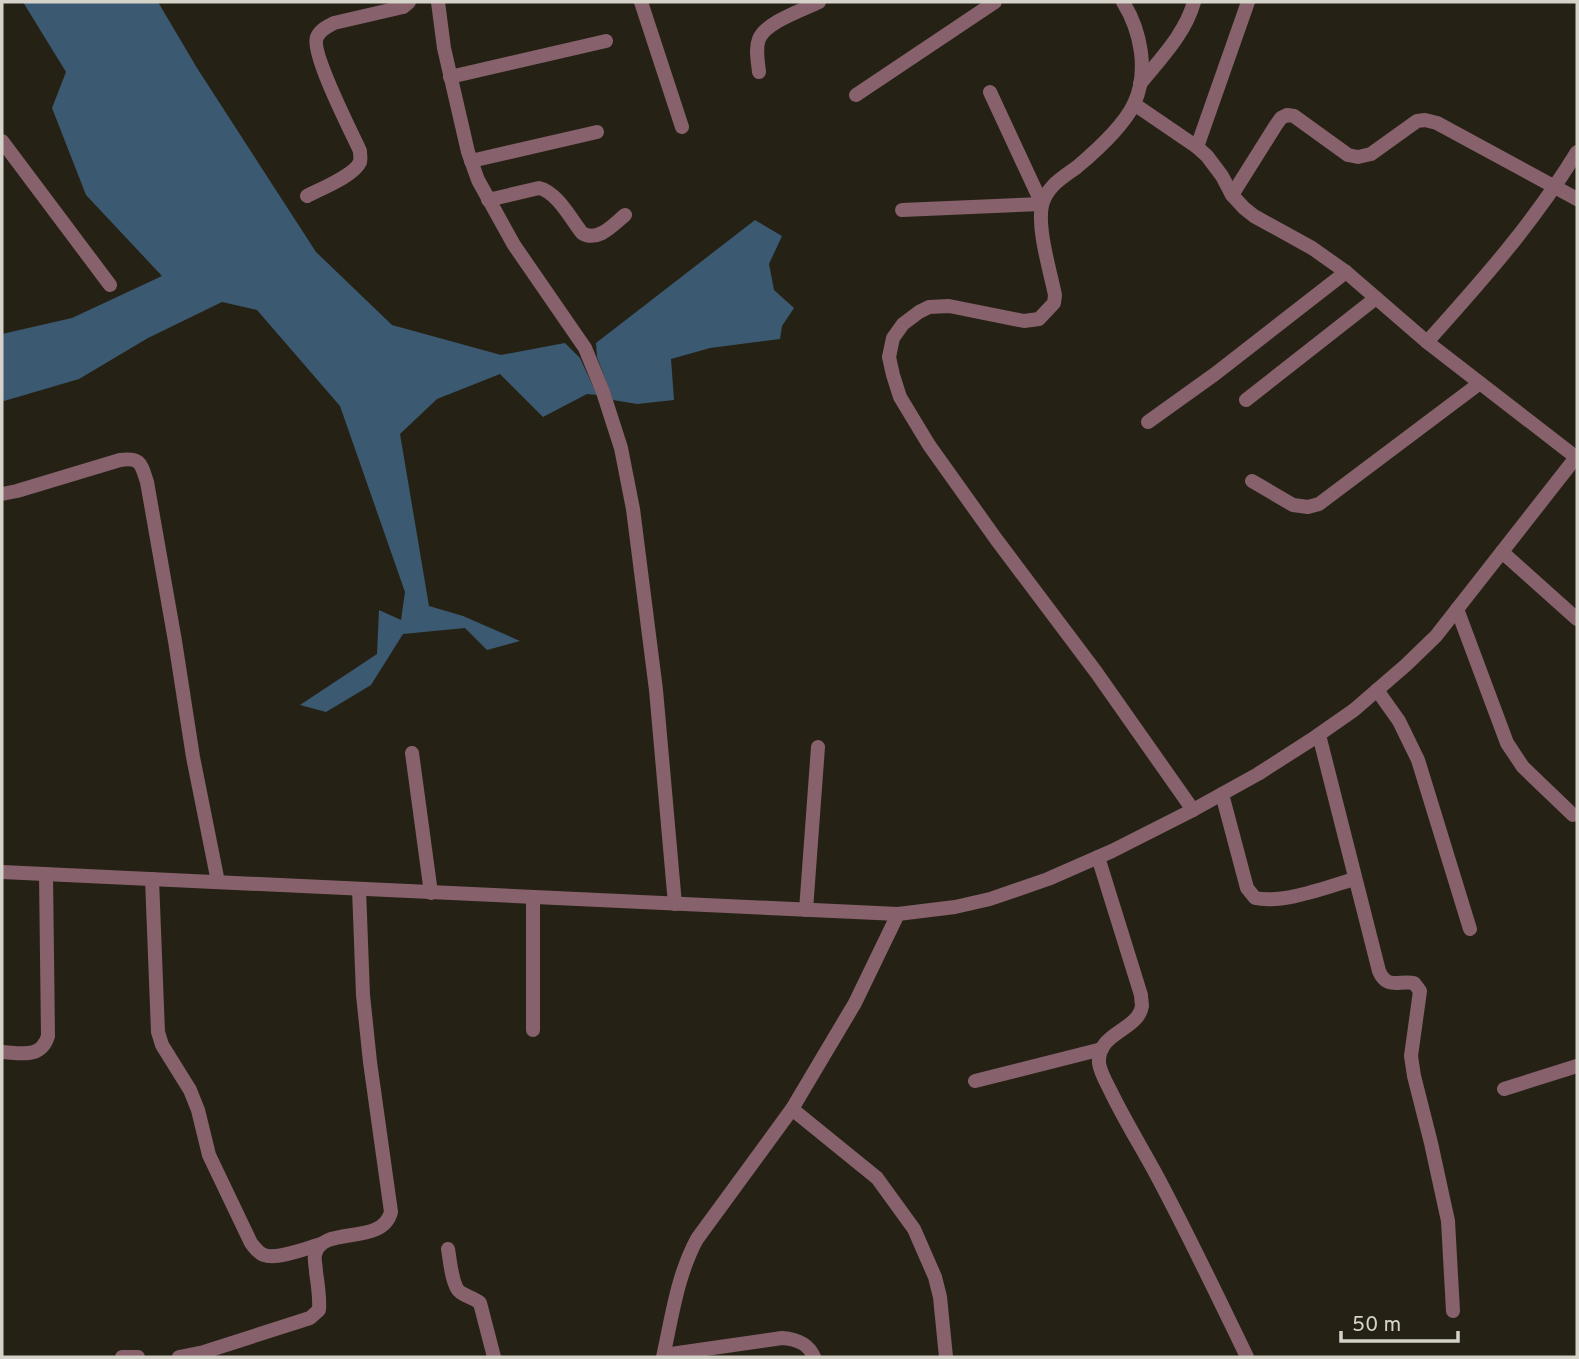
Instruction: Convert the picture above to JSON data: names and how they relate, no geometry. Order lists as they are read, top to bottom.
{
  "scale_bar": "50 m"
}
